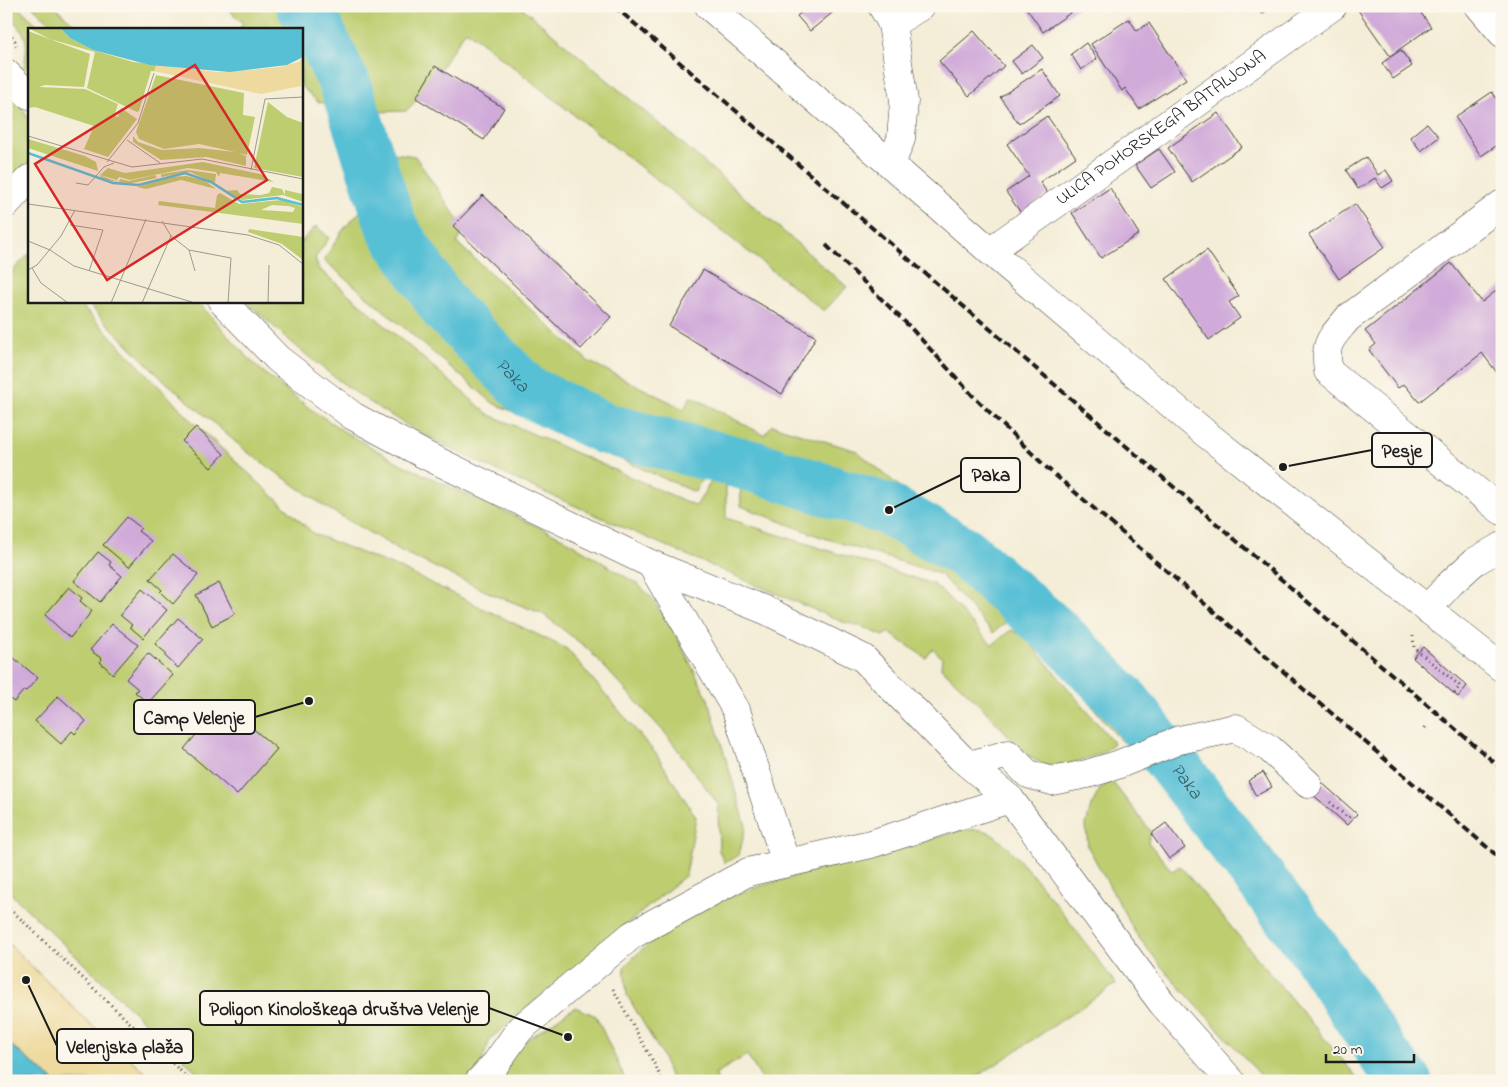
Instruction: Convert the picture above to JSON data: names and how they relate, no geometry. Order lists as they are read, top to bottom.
{
  "streets": {
    "street": ["ULICA POHORSKEGA BATALJONA"]
  },
  "water": ["Paka"],
  "places": [
    "Pesje",
    "Paka",
    "Camp Velenje",
    "Velenjska plaža",
    "Poligon Kinološkega društva Velenje"
  ],
  "scale_bar": "20 m"
}
